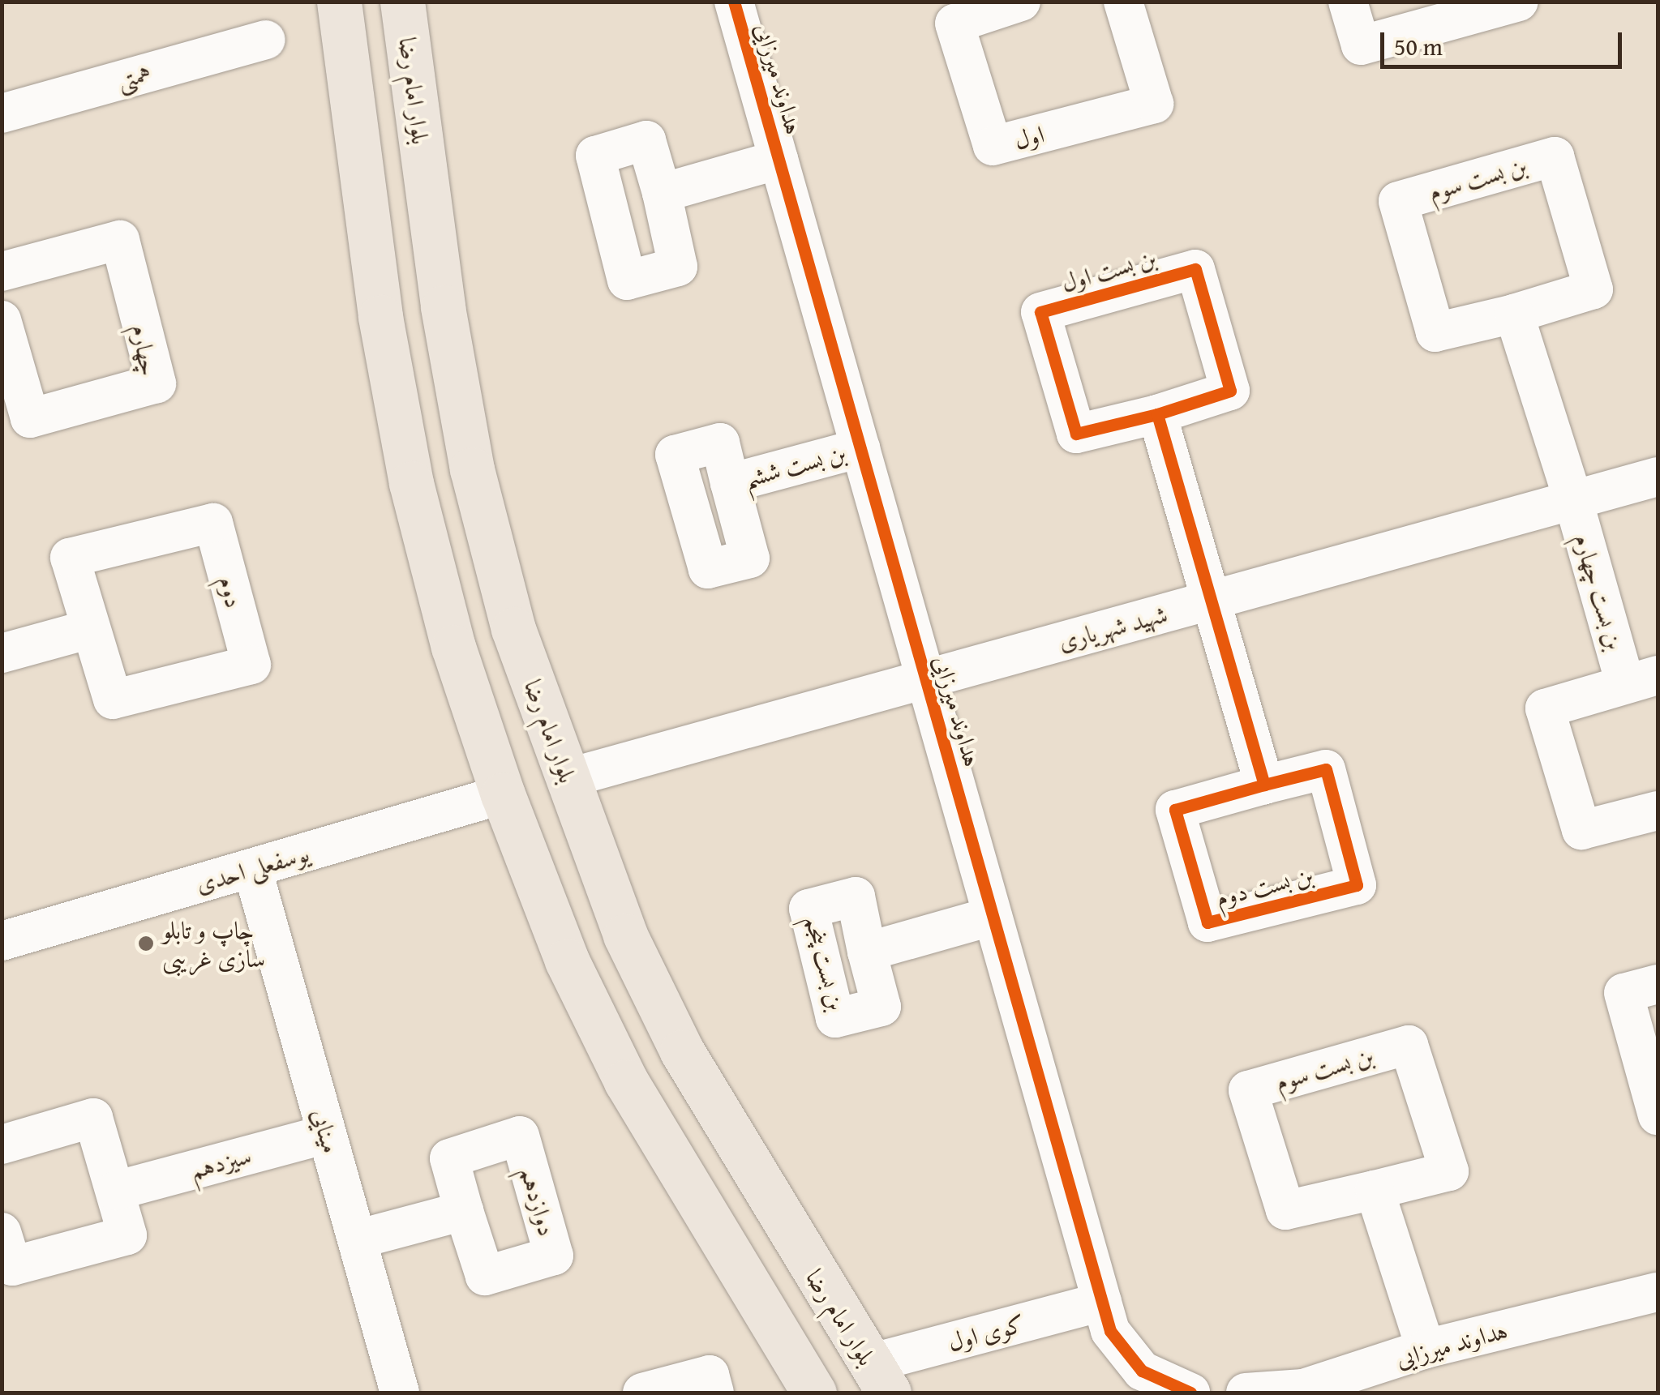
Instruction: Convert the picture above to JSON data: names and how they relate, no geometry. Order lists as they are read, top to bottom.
{
  "streets": {
    "main road": ["بلوار امام رضا"],
    "street": [
      "همتی",
      "هداوند میرزایی",
      "اول",
      "بن بست سوم",
      "بن بست اول",
      "چهارم",
      "بن بست ششم",
      "دوم",
      "بن بست چهارم",
      "شهید شهریاری",
      "یوسفعلی احدی",
      "بن بست دوم",
      "بن بست پنجم",
      "مینایی",
      "سیزدهم",
      "کوی اول"
    ]
  },
  "crossings": [
    ["هداوند میرزایی", "بن بست ششم"],
    ["هداوند میرزایی", "شهید شهریاری"],
    ["هداوند میرزایی", "بن بست پنجم"],
    ["هداوند میرزایی", "کوی اول"],
    ["بلوار امام رضا", "شهید شهریاری"],
    ["بلوار امام رضا", "کوی اول"],
    ["بن بست چهارم", "شهید شهریاری"],
    ["یوسفعلی احدی", "مینایی"],
    ["مینایی", "سیزدهم"]
  ],
  "places": ["چاپ و تابلو سازی غریبی"],
  "scale_bar": "50 m"
}
